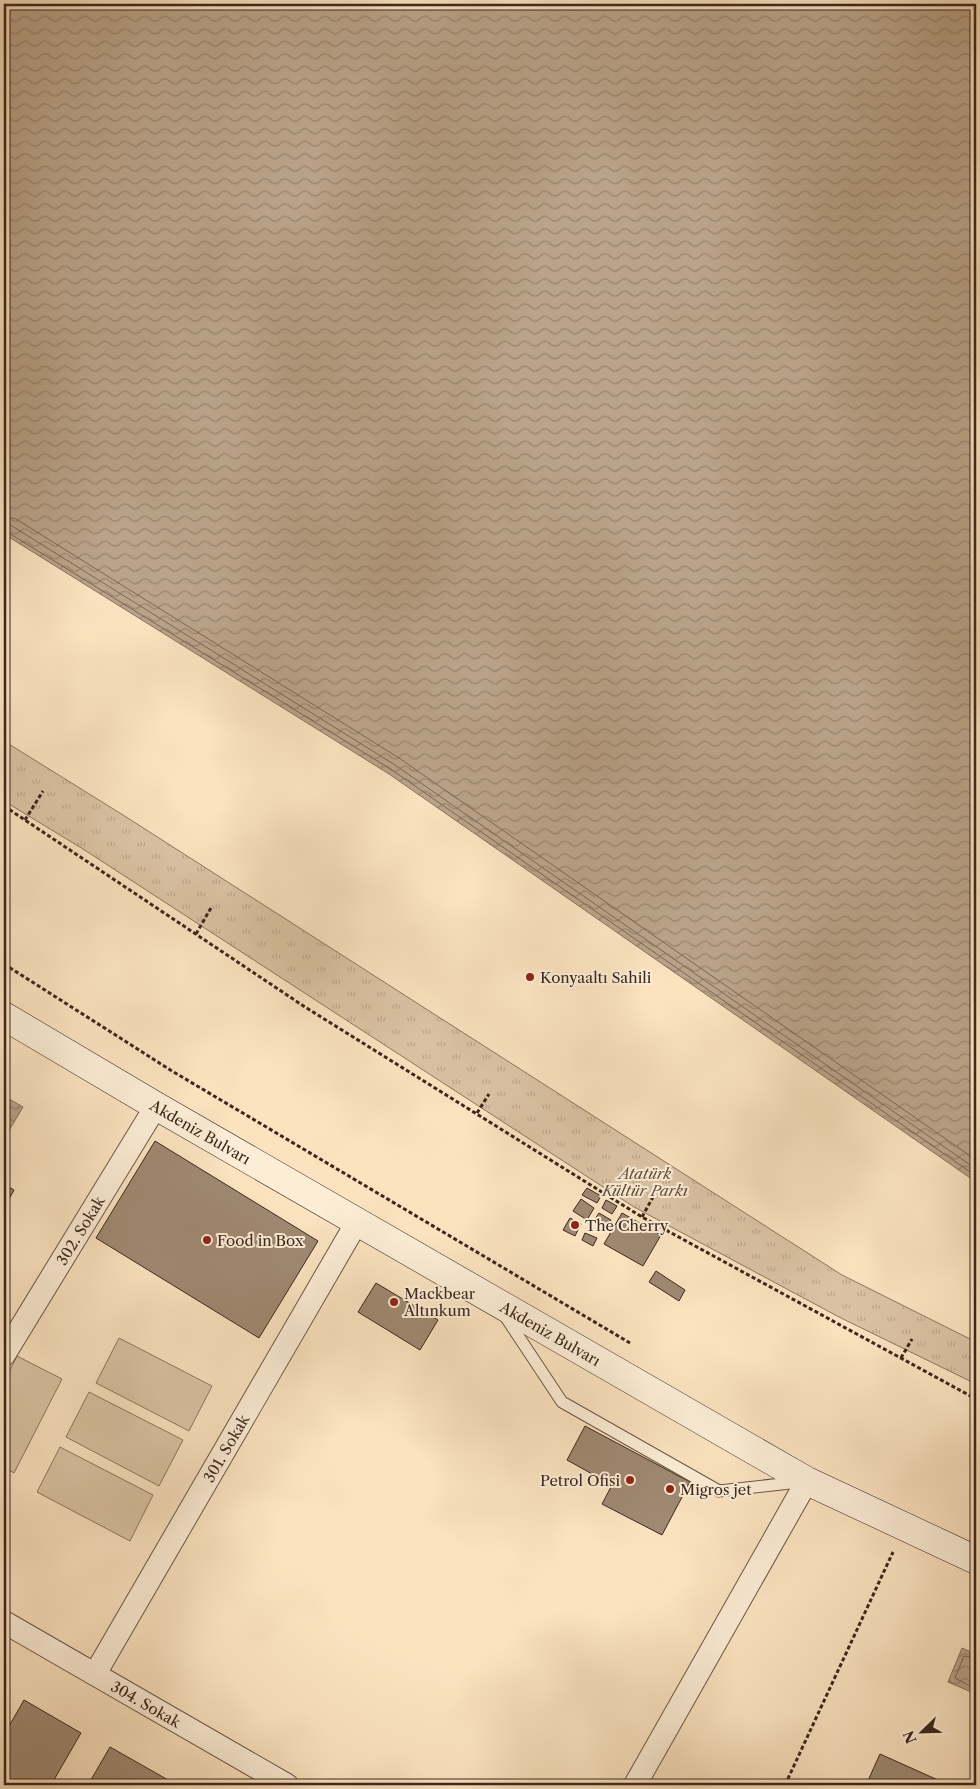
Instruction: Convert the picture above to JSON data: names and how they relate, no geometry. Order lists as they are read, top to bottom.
{
  "streets": {
    "main road": ["Akdeniz Bulvarı"],
    "street": ["302. Sokak", "301. Sokak", "304. Sokak"]
  },
  "crossings": [
    ["Akdeniz Bulvarı", "302. Sokak"],
    ["Akdeniz Bulvarı", "301. Sokak"],
    ["301. Sokak", "304. Sokak"]
  ],
  "parks": ["Atatürk Kültür Parkı"],
  "places": [
    "Konyaaltı Sahili",
    "The Cherry",
    "Food in Box",
    "Mackbear Altınkum",
    "Petrol Ofisi",
    "Migros jet"
  ],
  "north": "bottom left"
}
